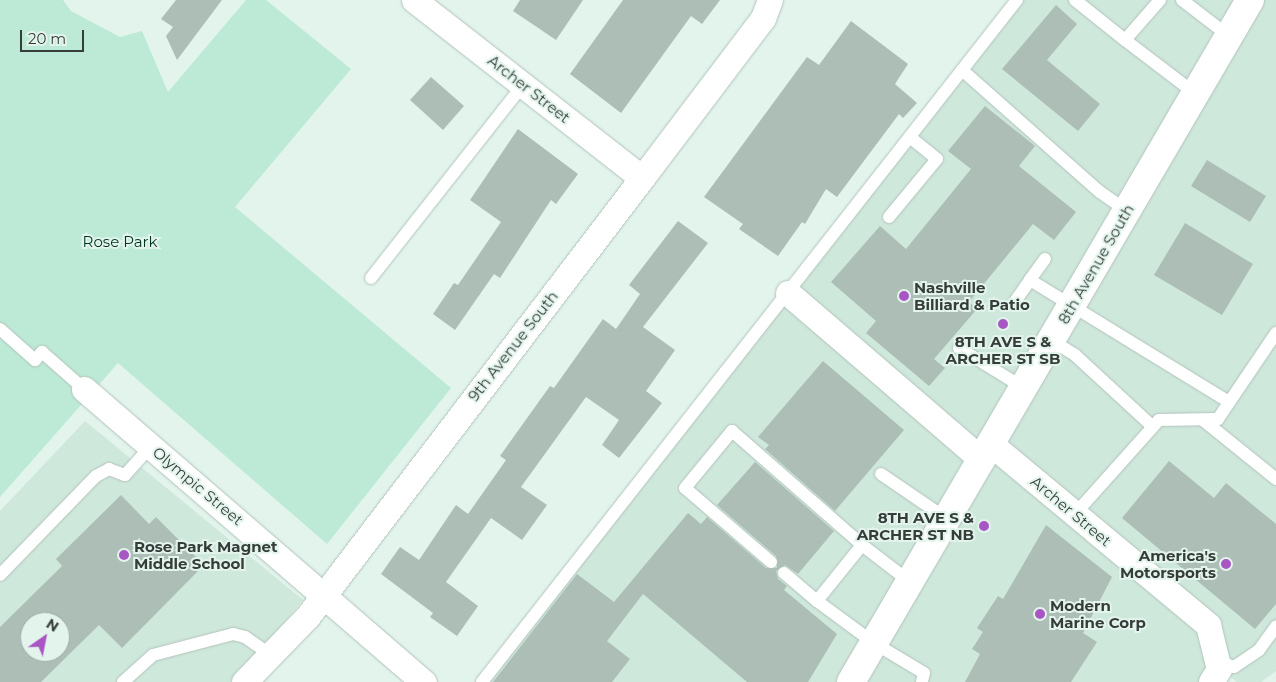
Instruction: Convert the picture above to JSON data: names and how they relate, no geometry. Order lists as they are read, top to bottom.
{
  "streets": {
    "main road": ["8th Avenue South"],
    "street": ["Archer Street", "9th Avenue South", "Olympic Street"]
  },
  "crossings": [
    ["Archer Street", "8th Avenue South"],
    ["Archer Street", "9th Avenue South"],
    ["9th Avenue South", "Olympic Street"]
  ],
  "parks": ["Rose Park"],
  "places": [
    "Nashville Billiard & Patio",
    "8TH AVE S & ARCHER ST SB",
    "8TH AVE S & ARCHER ST NB",
    "Rose Park Magnet Middle School",
    "America's Motorsports",
    "Modern Marine Corp"
  ],
  "scale_bar": "20 m",
  "north": "top right"
}
